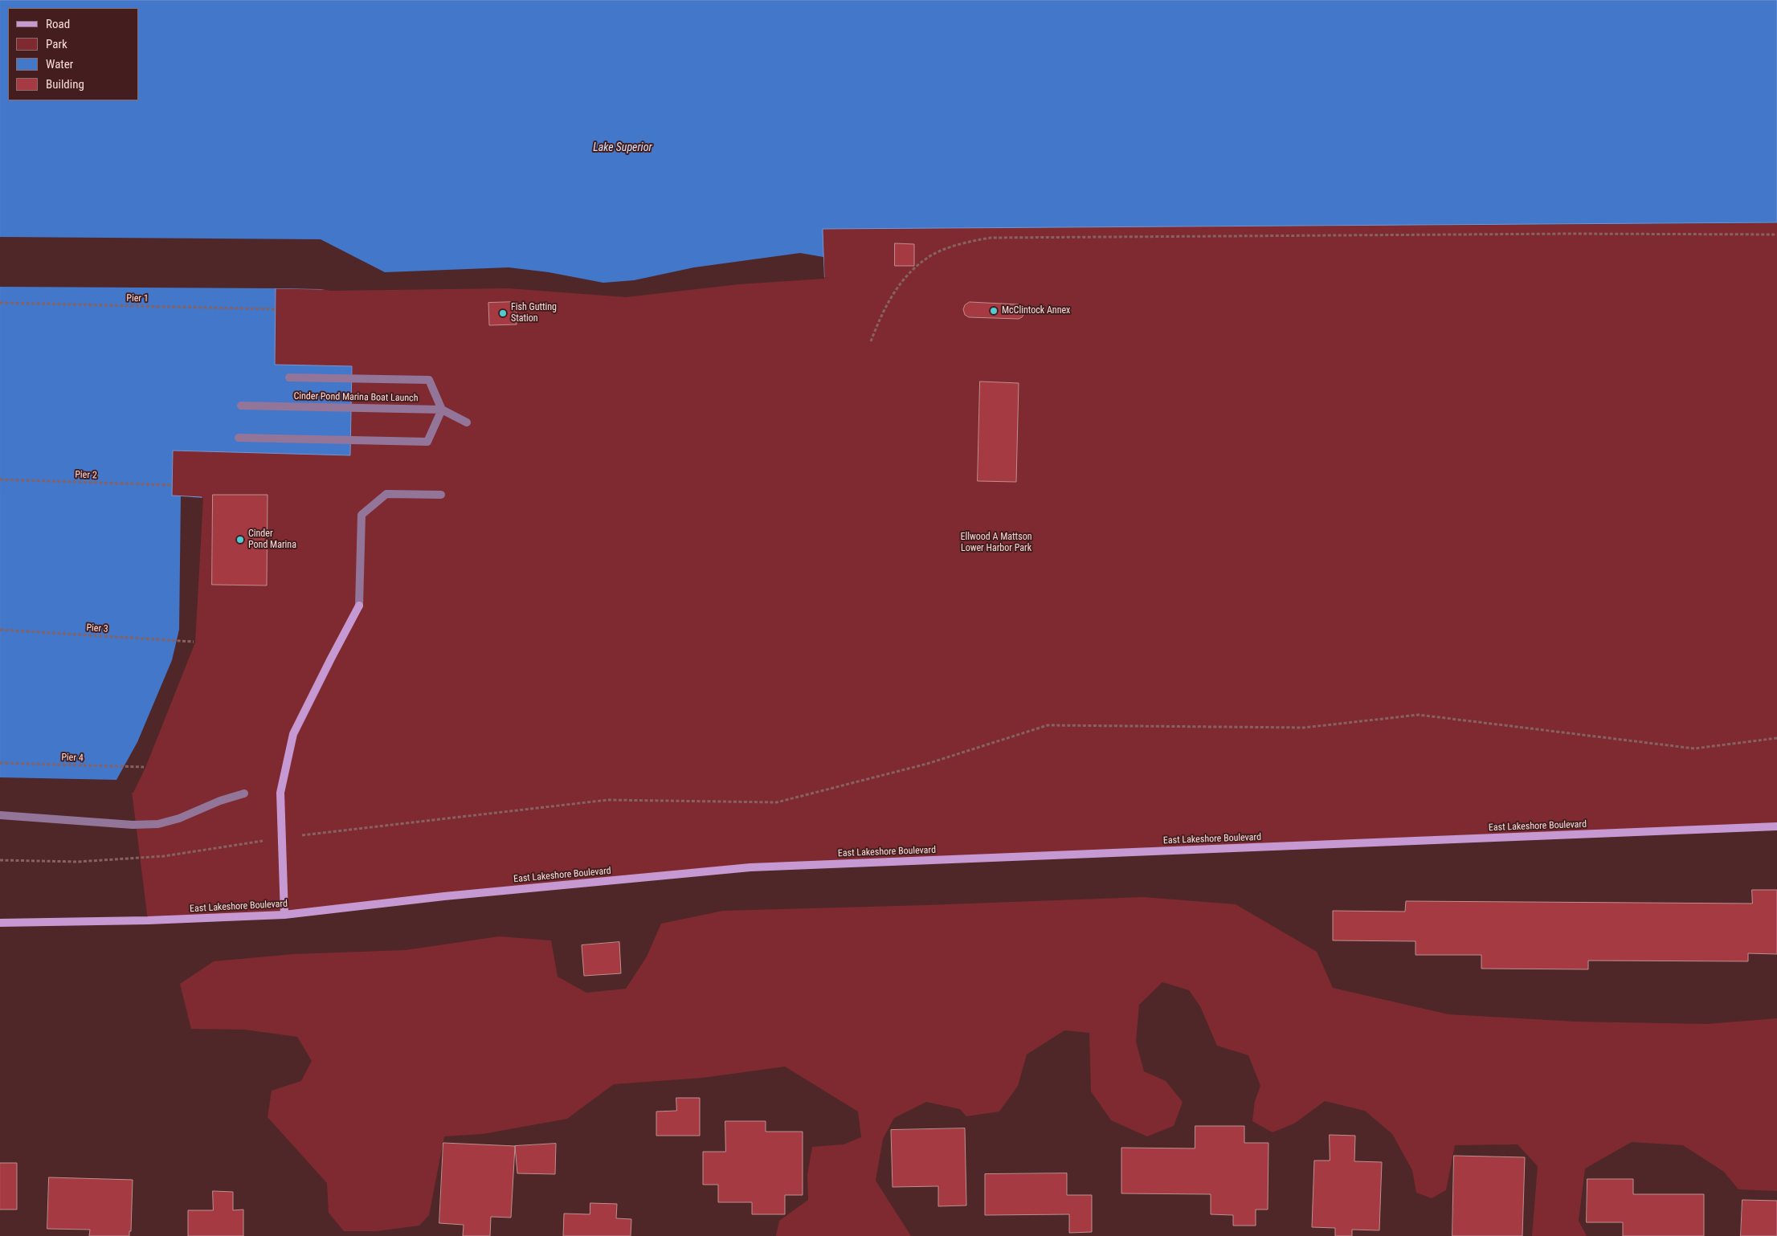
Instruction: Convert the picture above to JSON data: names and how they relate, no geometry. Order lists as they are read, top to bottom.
{
  "streets": {
    "street": ["East Lakeshore Boulevard"],
    "lane": ["Cinder Pond Marina Boat Launch"],
    "path": [
      "Pier 1",
      "Pier 2",
      "Pier 3",
      "Pier 4"
    ]
  },
  "water": ["Lake Superior"],
  "parks": ["Ellwood A Mattson Lower Harbor Park"],
  "places": ["McClintock Annex", "Fish Gutting Station", "Cinder Pond Marina"],
  "legend": [
    "Road",
    "Park",
    "Water",
    "Building"
  ]
}
